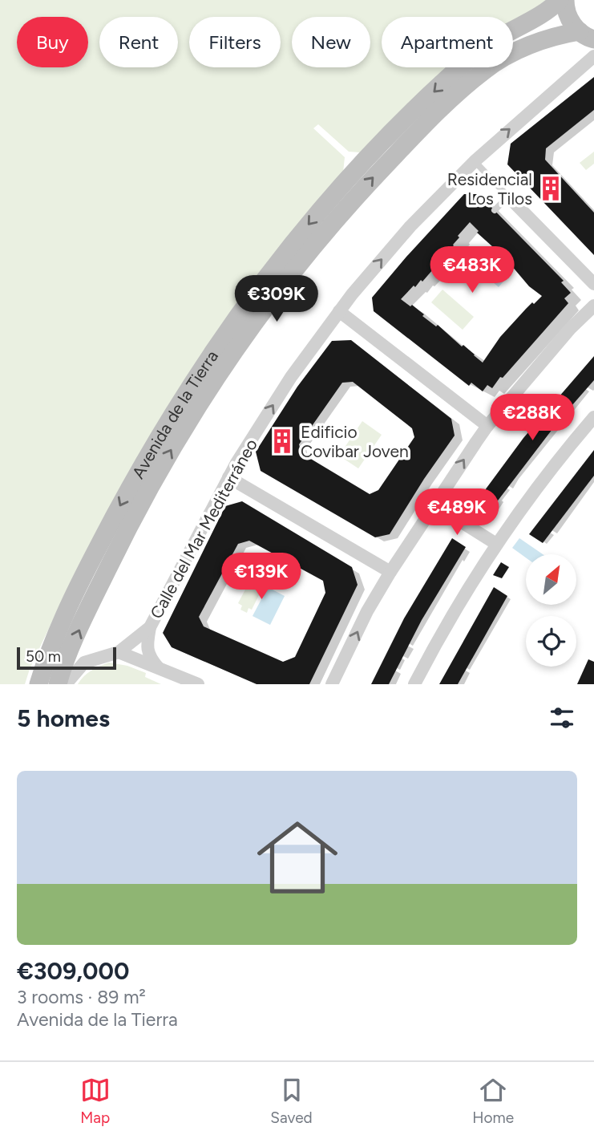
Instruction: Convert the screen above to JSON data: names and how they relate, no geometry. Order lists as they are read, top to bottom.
{
  "streets": {
    "street": ["Avenida de la Tierra", "Calle del Mar Mediterráneo"]
  },
  "one_way": ["Calle del Mar Mediterráneo"],
  "places": {
    "building": ["Residencial Los Tilos", "Edificio Covibar Joven"]
  },
  "scale_bar": "50 m",
  "north": "top right",
  "page": {
    "chip": [
      "Buy",
      "Rent",
      "Filters",
      "New",
      "Apartment"
    ],
    "price": [
      "€483K",
      "€309K",
      "€288K",
      "€489K",
      "€139K"
    ],
    "scale": "50 m",
    "heading": "5 homes",
    "list": [
      {
        "name": "€309,000",
        "note": "3 rooms · 89 m² · Avenida de la Tierra"
      }
    ],
    "tabs": ["Map", "Saved", "Home"]
  }
}
